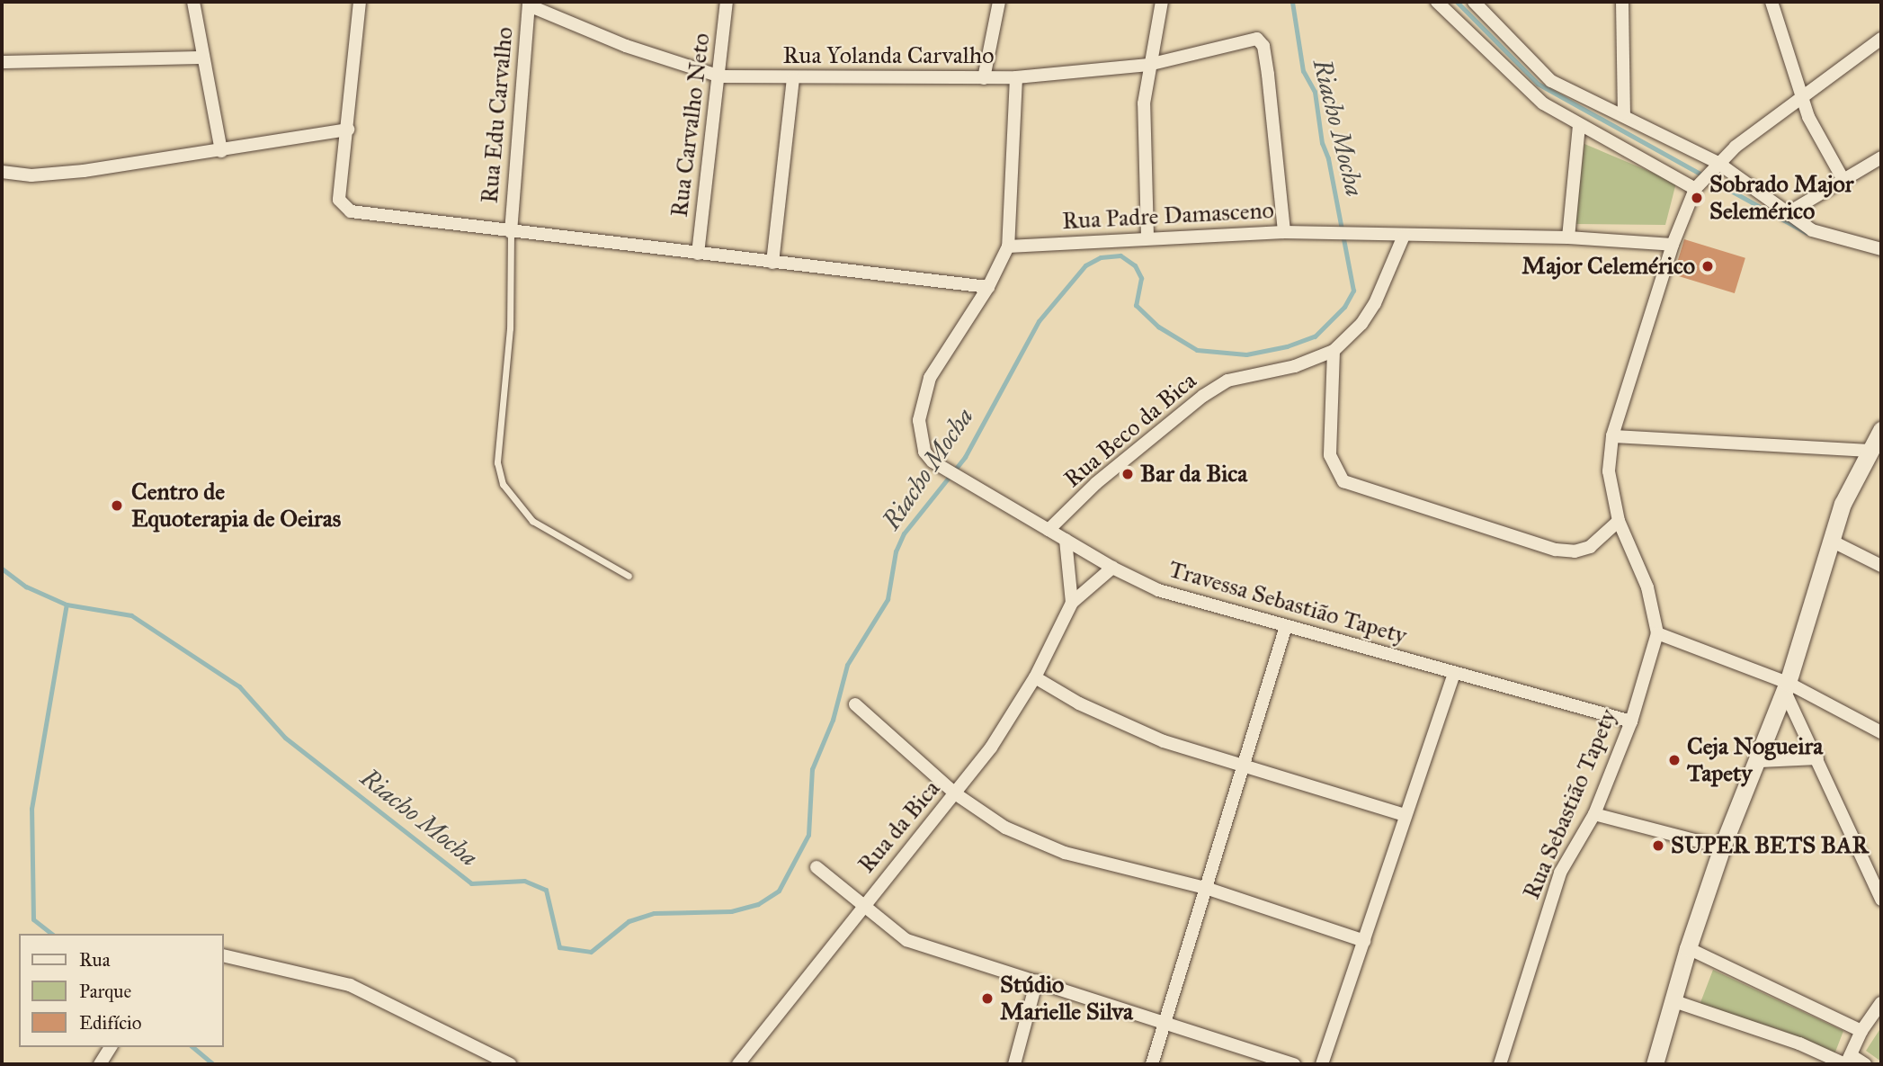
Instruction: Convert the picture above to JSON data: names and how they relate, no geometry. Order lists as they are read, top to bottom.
{
  "streets": {
    "street": [
      "Rua Yolanda Carvalho",
      "Rua Edu Carvalho",
      "Rua Carvalho Neto",
      "Rua Padre Damasceno",
      "Rua Beco da Bica",
      "Travessa Sebastião Tapety",
      "Rua Sebastião Tapety",
      "Rua da Bica"
    ]
  },
  "crossings": [
    ["Rua Yolanda Carvalho", "Rua Edu Carvalho"],
    ["Rua Yolanda Carvalho", "Rua Carvalho Neto"],
    ["Rua Yolanda Carvalho", "Rua Padre Damasceno"],
    ["Rua Padre Damasceno", "Rua Beco da Bica"],
    ["Rua Beco da Bica", "Travessa Sebastião Tapety"],
    ["Travessa Sebastião Tapety", "Rua Sebastião Tapety"],
    ["Travessa Sebastião Tapety", "Rua da Bica"]
  ],
  "water": ["Riacho Mocha"],
  "places": [
    "Sobrado Major Selemérico",
    "Major Celemérico",
    "Bar da Bica",
    "Centro de Equoterapia de Oeiras",
    "Ceja Nogueira Tapety",
    "SUPER BETS BAR",
    "Stúdio Marielle Silva"
  ],
  "legend": ["Rua", "Parque", "Edifício"]
}
